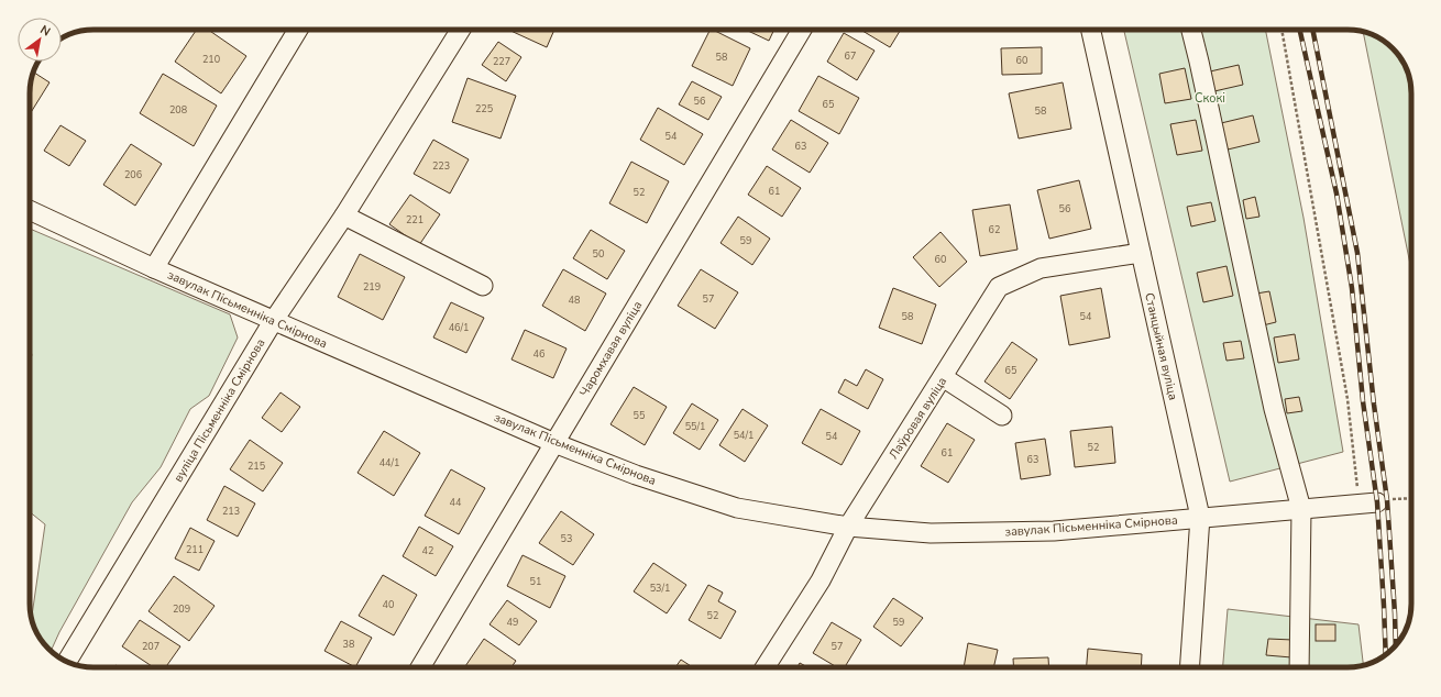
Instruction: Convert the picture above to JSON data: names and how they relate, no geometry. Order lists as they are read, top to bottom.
{
  "streets": {
    "street": [
      "завулак Пісьменніка Смірнова",
      "Станцыйная вуліца",
      "Чаромхавая вуліца",
      "вуліца Пісьменніка Смірнова",
      "Лаўровая вуліца"
    ]
  },
  "crossings": [
    ["завулак Пісьменніка Смірнова", "Станцыйная вуліца"],
    ["завулак Пісьменніка Смірнова", "Чаромхавая вуліца"],
    ["завулак Пісьменніка Смірнова", "вуліца Пісьменніка Смірнова"],
    ["завулак Пісьменніка Смірнова", "Лаўровая вуліца"],
    ["Станцыйная вуліца", "Лаўровая вуліца"]
  ],
  "parks": ["Скокі"],
  "house_numbers": [
    "67",
    "58",
    "210",
    "60",
    "227",
    "56",
    "65",
    "225",
    "208",
    "58",
    "54",
    "63",
    "223",
    "206",
    "61",
    "52",
    "56",
    "221",
    "62",
    "59",
    "50",
    "60",
    "219",
    "57",
    "48",
    "58",
    "54",
    "46/1",
    "46",
    "65",
    "55",
    "55/1",
    "54/1",
    "54",
    "52",
    "61",
    "63",
    "44/1",
    "215",
    "44",
    "213",
    "53",
    "211",
    "42",
    "51",
    "53/1",
    "40",
    "209",
    "52",
    "49",
    "59",
    "38",
    "207",
    "57"
  ],
  "north": "top right"
}
